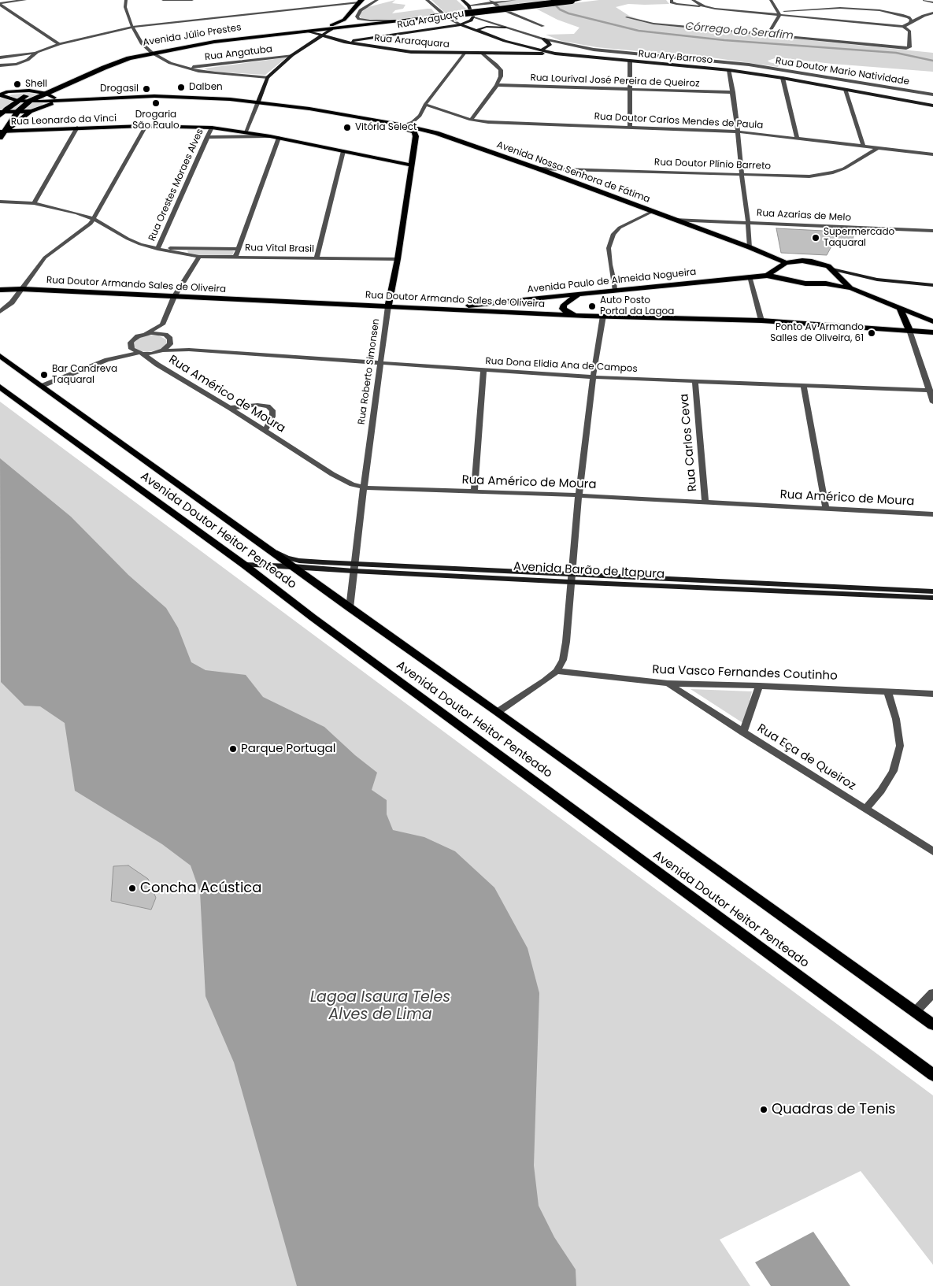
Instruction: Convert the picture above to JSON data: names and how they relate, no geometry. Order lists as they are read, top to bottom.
{
  "streets": {
    "highway": ["Avenida Júlio Prestes"],
    "main road": [
      "Rua Araguaçu",
      "Rua Araraquara",
      "Rua Ary Barroso",
      "Rua Leonardo da Vinci",
      "Avenida Nossa Senhora de Fátima",
      "Avenida Paulo de Almeida Nogueira",
      "Rua Doutor Armando Sales de Oliveira",
      "Rua Roberto Simonsen",
      "Avenida Doutor Heitor Penteado",
      "Avenida Barão de Itapura"
    ],
    "street": [
      "Rua Angatuba",
      "Rua Doutor Mario Natividade",
      "Rua Lourival José Pereira de Queiroz",
      "Rua Doutor Carlos Mendes de Paula",
      "Rua Doutor Plínio Barreto",
      "Rua Orestes Moraes Alves",
      "Rua Azarias de Melo",
      "Rua Vital Brasil",
      "Rua Dona Elidia Ana de Campos",
      "Rua Américo de Moura",
      "Rua Carlos Ceva",
      "Rua Vasco Fernandes Coutinho",
      "Rua Eça de Queiroz"
    ]
  },
  "crossings": [
    ["Rua Araguaçu", "Rua Araraquara"],
    ["Rua Araguaçu", "Rua Ary Barroso"],
    ["Rua Araguaçu", "Rua Doutor Mario Natividade"],
    ["Avenida Júlio Prestes", "Rua Araraquara"],
    ["Avenida Júlio Prestes", "Avenida Nossa Senhora de Fátima"],
    ["Rua Araraquara", "Rua Ary Barroso"],
    ["Rua Leonardo da Vinci", "Rua Orestes Moraes Alves"],
    ["Rua Leonardo da Vinci", "Rua Roberto Simonsen"],
    ["Rua Doutor Carlos Mendes de Paula", "Rua Doutor Plínio Barreto"],
    ["Rua Doutor Plínio Barreto", "Avenida Nossa Senhora de Fátima"],
    ["Avenida Nossa Senhora de Fátima", "Rua Azarias de Melo"],
    ["Avenida Nossa Senhora de Fátima", "Rua Roberto Simonsen"],
    ["Rua Orestes Moraes Alves", "Rua Vital Brasil"],
    ["Rua Vital Brasil", "Rua Roberto Simonsen"],
    ["Avenida Paulo de Almeida Nogueira", "Rua Doutor Armando Sales de Oliveira"],
    ["Rua Doutor Armando Sales de Oliveira", "Rua Roberto Simonsen"],
    ["Rua Dona Elidia Ana de Campos", "Rua Roberto Simonsen"],
    ["Rua Dona Elidia Ana de Campos", "Rua Américo de Moura"],
    ["Rua Dona Elidia Ana de Campos", "Rua Carlos Ceva"],
    ["Rua Roberto Simonsen", "Rua Américo de Moura"],
    ["Rua Roberto Simonsen", "Avenida Doutor Heitor Penteado"],
    ["Rua Roberto Simonsen", "Avenida Barão de Itapura"],
    ["Rua Américo de Moura", "Rua Carlos Ceva"],
    ["Avenida Doutor Heitor Penteado", "Avenida Barão de Itapura"],
    ["Rua Vasco Fernandes Coutinho", "Rua Eça de Queiroz"]
  ],
  "water": ["Córrego do Serafim", "Lagoa Isaura Teles Alves de Lima"],
  "places": [
    "Shell",
    "Dalben",
    "Drogasil",
    "Drogaria São Paulo",
    "Vitória Select",
    "Supermercado Taquaral",
    "Auto Posto Portal da Lagoa",
    "Ponto Av Armando Salles de Oliveira, 61",
    "Bar Candreva Taquaral",
    "Parque Portugal",
    "Concha Acústica",
    "Quadras de Tenis"
  ]
}
